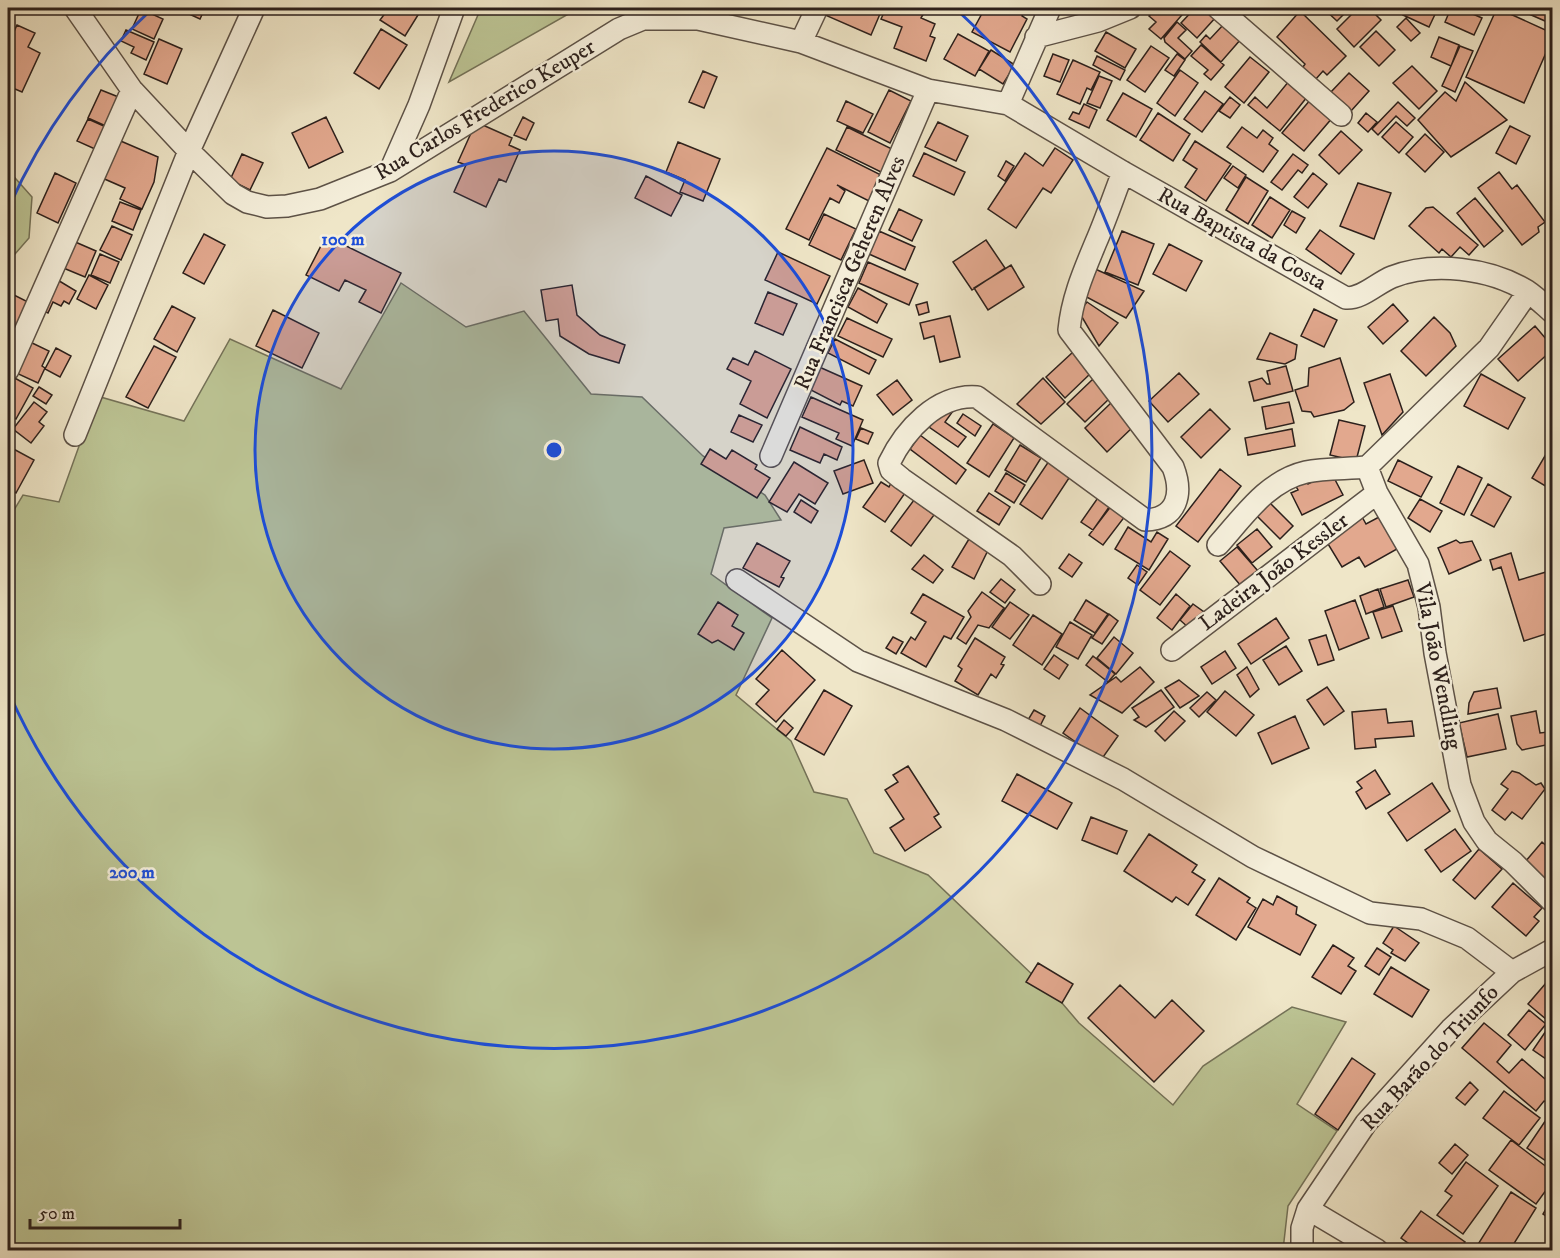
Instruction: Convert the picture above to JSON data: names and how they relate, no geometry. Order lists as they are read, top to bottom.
{
  "streets": {
    "street": [
      "Rua Carlos Frederico Keuper",
      "Rua Baptista da Costa",
      "Rua Francisca Geheren Alves",
      "Ladeira João Kessler",
      "Vila João Wendling",
      "Rua Barão do Triunfo"
    ]
  },
  "crossings": [
    ["Rua Carlos Frederico Keuper", "Rua Baptista da Costa"],
    ["Rua Carlos Frederico Keuper", "Rua Francisca Geheren Alves"],
    ["Ladeira João Kessler", "Vila João Wendling"]
  ],
  "scale_bar": "50 m",
  "rings": ["100 m", "200 m"]
}
